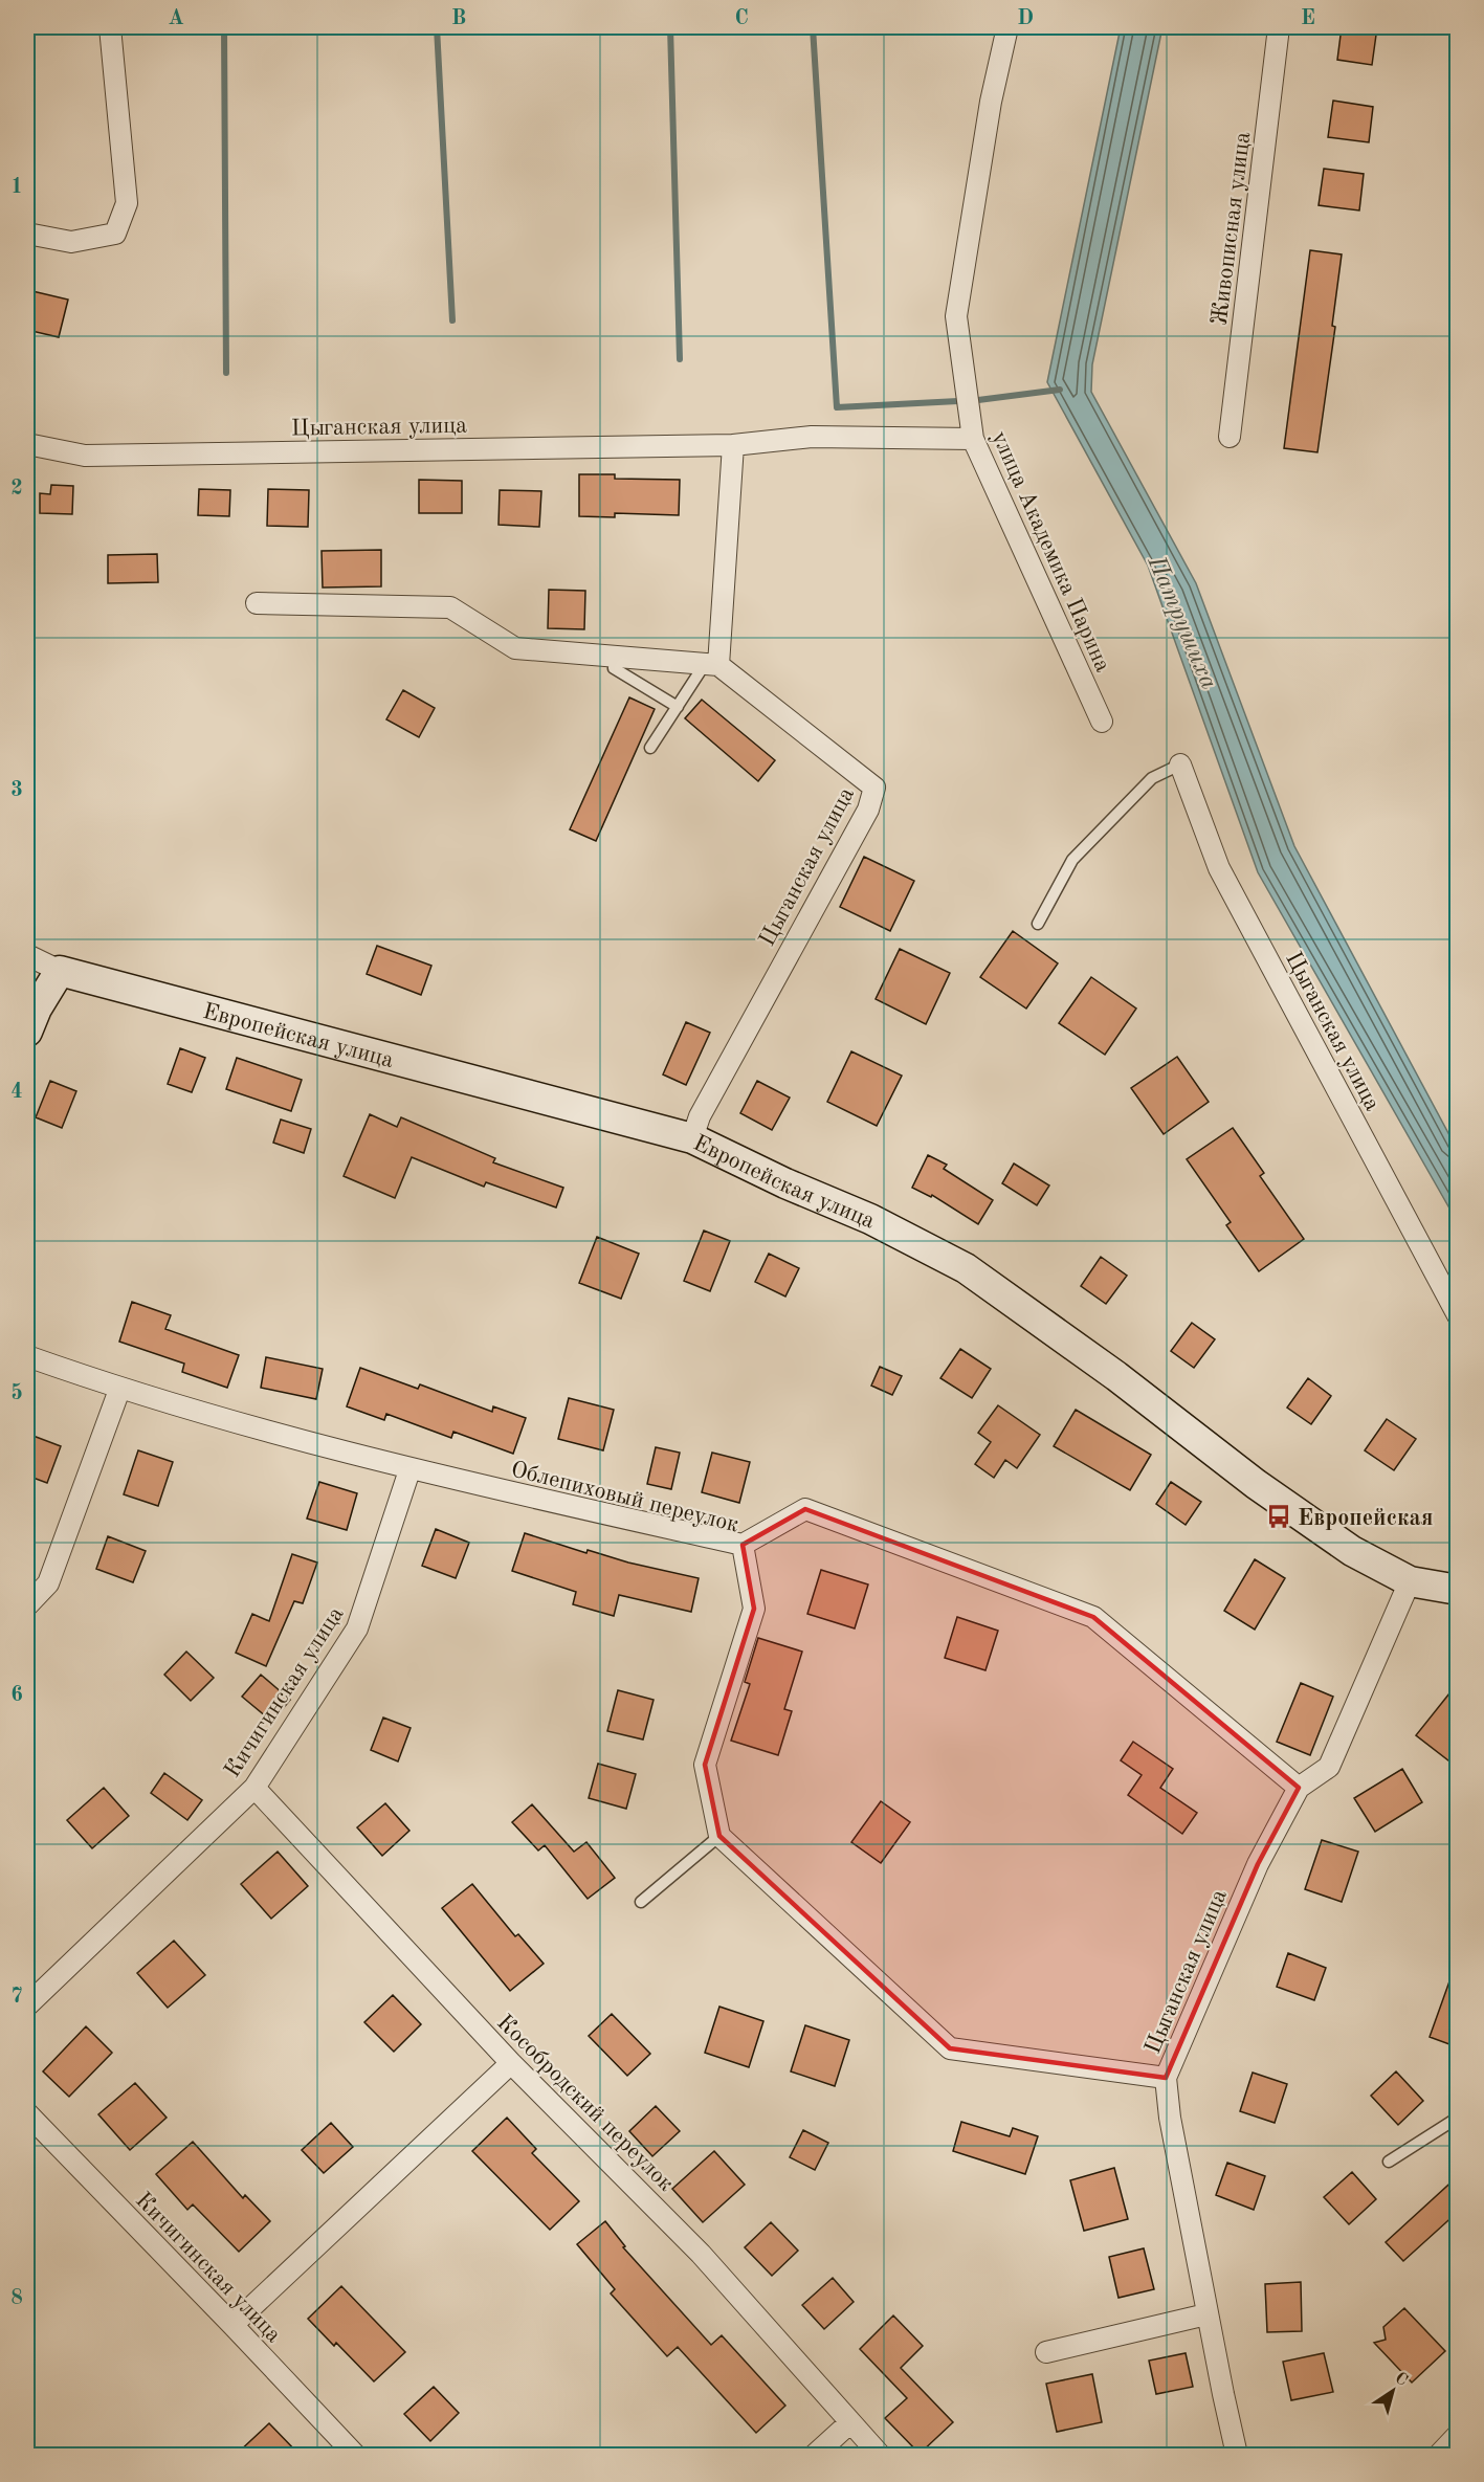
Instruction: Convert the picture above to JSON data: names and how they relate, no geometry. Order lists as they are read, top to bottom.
{
  "streets": {
    "street": [
      "Живописная улица",
      "Цыганская улица",
      "улица Академика Парина",
      "Европейская улица",
      "Облепиховый переулок",
      "Кичигинская улица",
      "Кособродский переулок"
    ]
  },
  "crossings": [
    ["Цыганская улица", "улица Академика Парина"],
    ["Цыганская улица", "Европейская улица"],
    ["Облепиховый переулок", "Кичигинская улица"],
    ["Кичигинская улица", "Кособродский переулок"]
  ],
  "water": ["Патрушиха"],
  "places": {
    "bus stop": ["Европейская"]
  },
  "north": "top right",
  "grid": {
    "columns": [
      "A",
      "B",
      "C",
      "D",
      "E"
    ],
    "rows": [
      "1",
      "2",
      "3",
      "4",
      "5",
      "6",
      "7",
      "8"
    ]
  }
}
